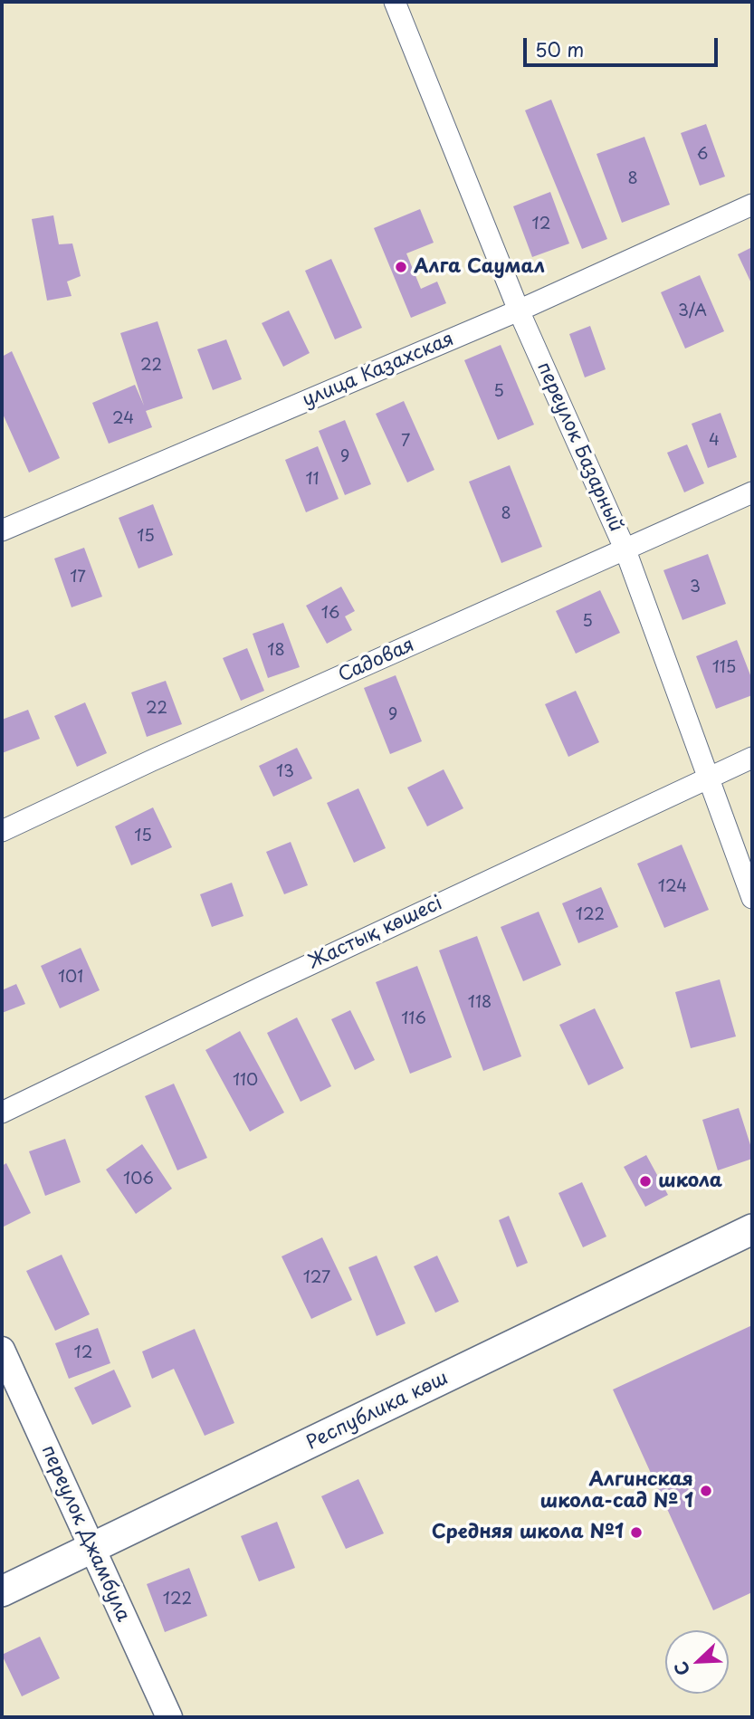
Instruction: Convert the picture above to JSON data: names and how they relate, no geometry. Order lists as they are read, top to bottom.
{
  "streets": {
    "main road": ["Республика көш"],
    "street": [
      "улица Казахская",
      "переулок Базарный",
      "Садовая",
      "Жастық көшесі",
      "переулок Джамбула"
    ]
  },
  "crossings": [
    ["улица Казахская", "переулок Базарный"],
    ["переулок Базарный", "Садовая"],
    ["переулок Базарный", "Жастық көшесі"],
    ["Республика көш", "переулок Джамбула"]
  ],
  "places": [
    "Алга Саумал",
    "школа",
    "Алгинская школа-сад № 1",
    "Средняя школа №1"
  ],
  "house_numbers": [
    "6",
    "8",
    "12",
    "3/А",
    "22",
    "5",
    "24",
    "4",
    "7",
    "9",
    "11",
    "8",
    "15",
    "17",
    "3",
    "16",
    "5",
    "18",
    "115",
    "22",
    "9",
    "13",
    "15",
    "124",
    "122",
    "101",
    "118",
    "116",
    "110",
    "106",
    "127",
    "12",
    "122"
  ],
  "scale_bar": "50 m",
  "north": "bottom left"
}
